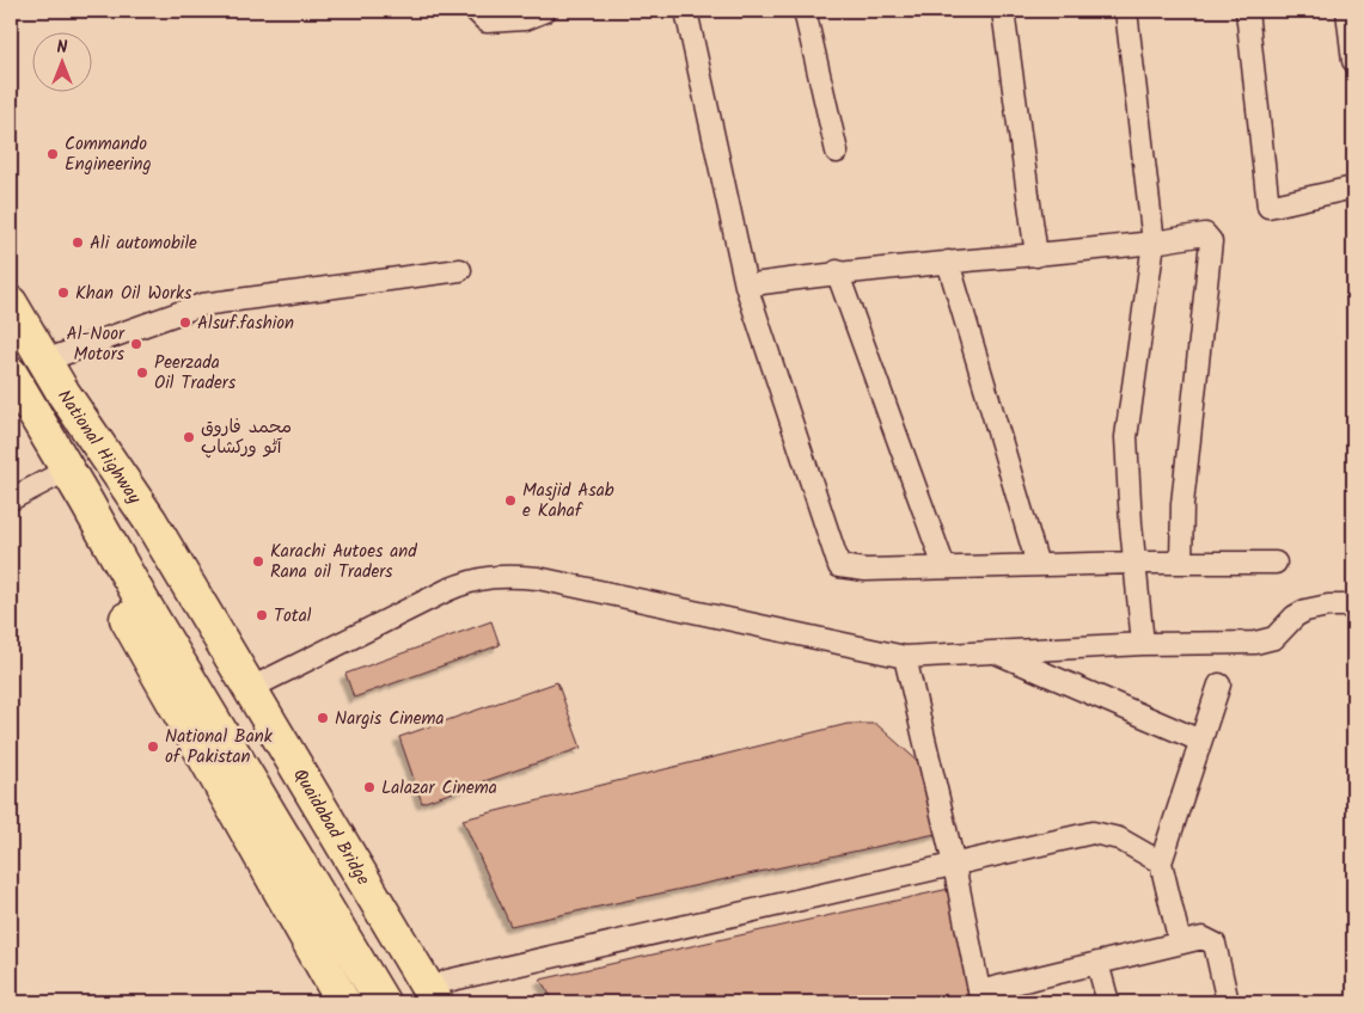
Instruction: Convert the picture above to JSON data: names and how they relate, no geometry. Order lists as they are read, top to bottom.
{
  "streets": {
    "highway": ["National Highway", "Quaidabad Bridge"]
  },
  "crossings": [
    ["National Highway", "Quaidabad Bridge"]
  ],
  "places": [
    "Commando Engineering",
    "Ali automobile",
    "Khan Oil Works",
    "Alsuf.fashion",
    "Al-Noor Motors",
    "Peerzada Oil Traders",
    "محمد فاروق آٹو ورکشاپ",
    "Masjid Asab e Kahaf",
    "Karachi Autoes and Rana oil Traders",
    "Total",
    "Nargis Cinema",
    "National Bank of Pakistan",
    "Lalazar Cinema"
  ],
  "north": "top"
}
